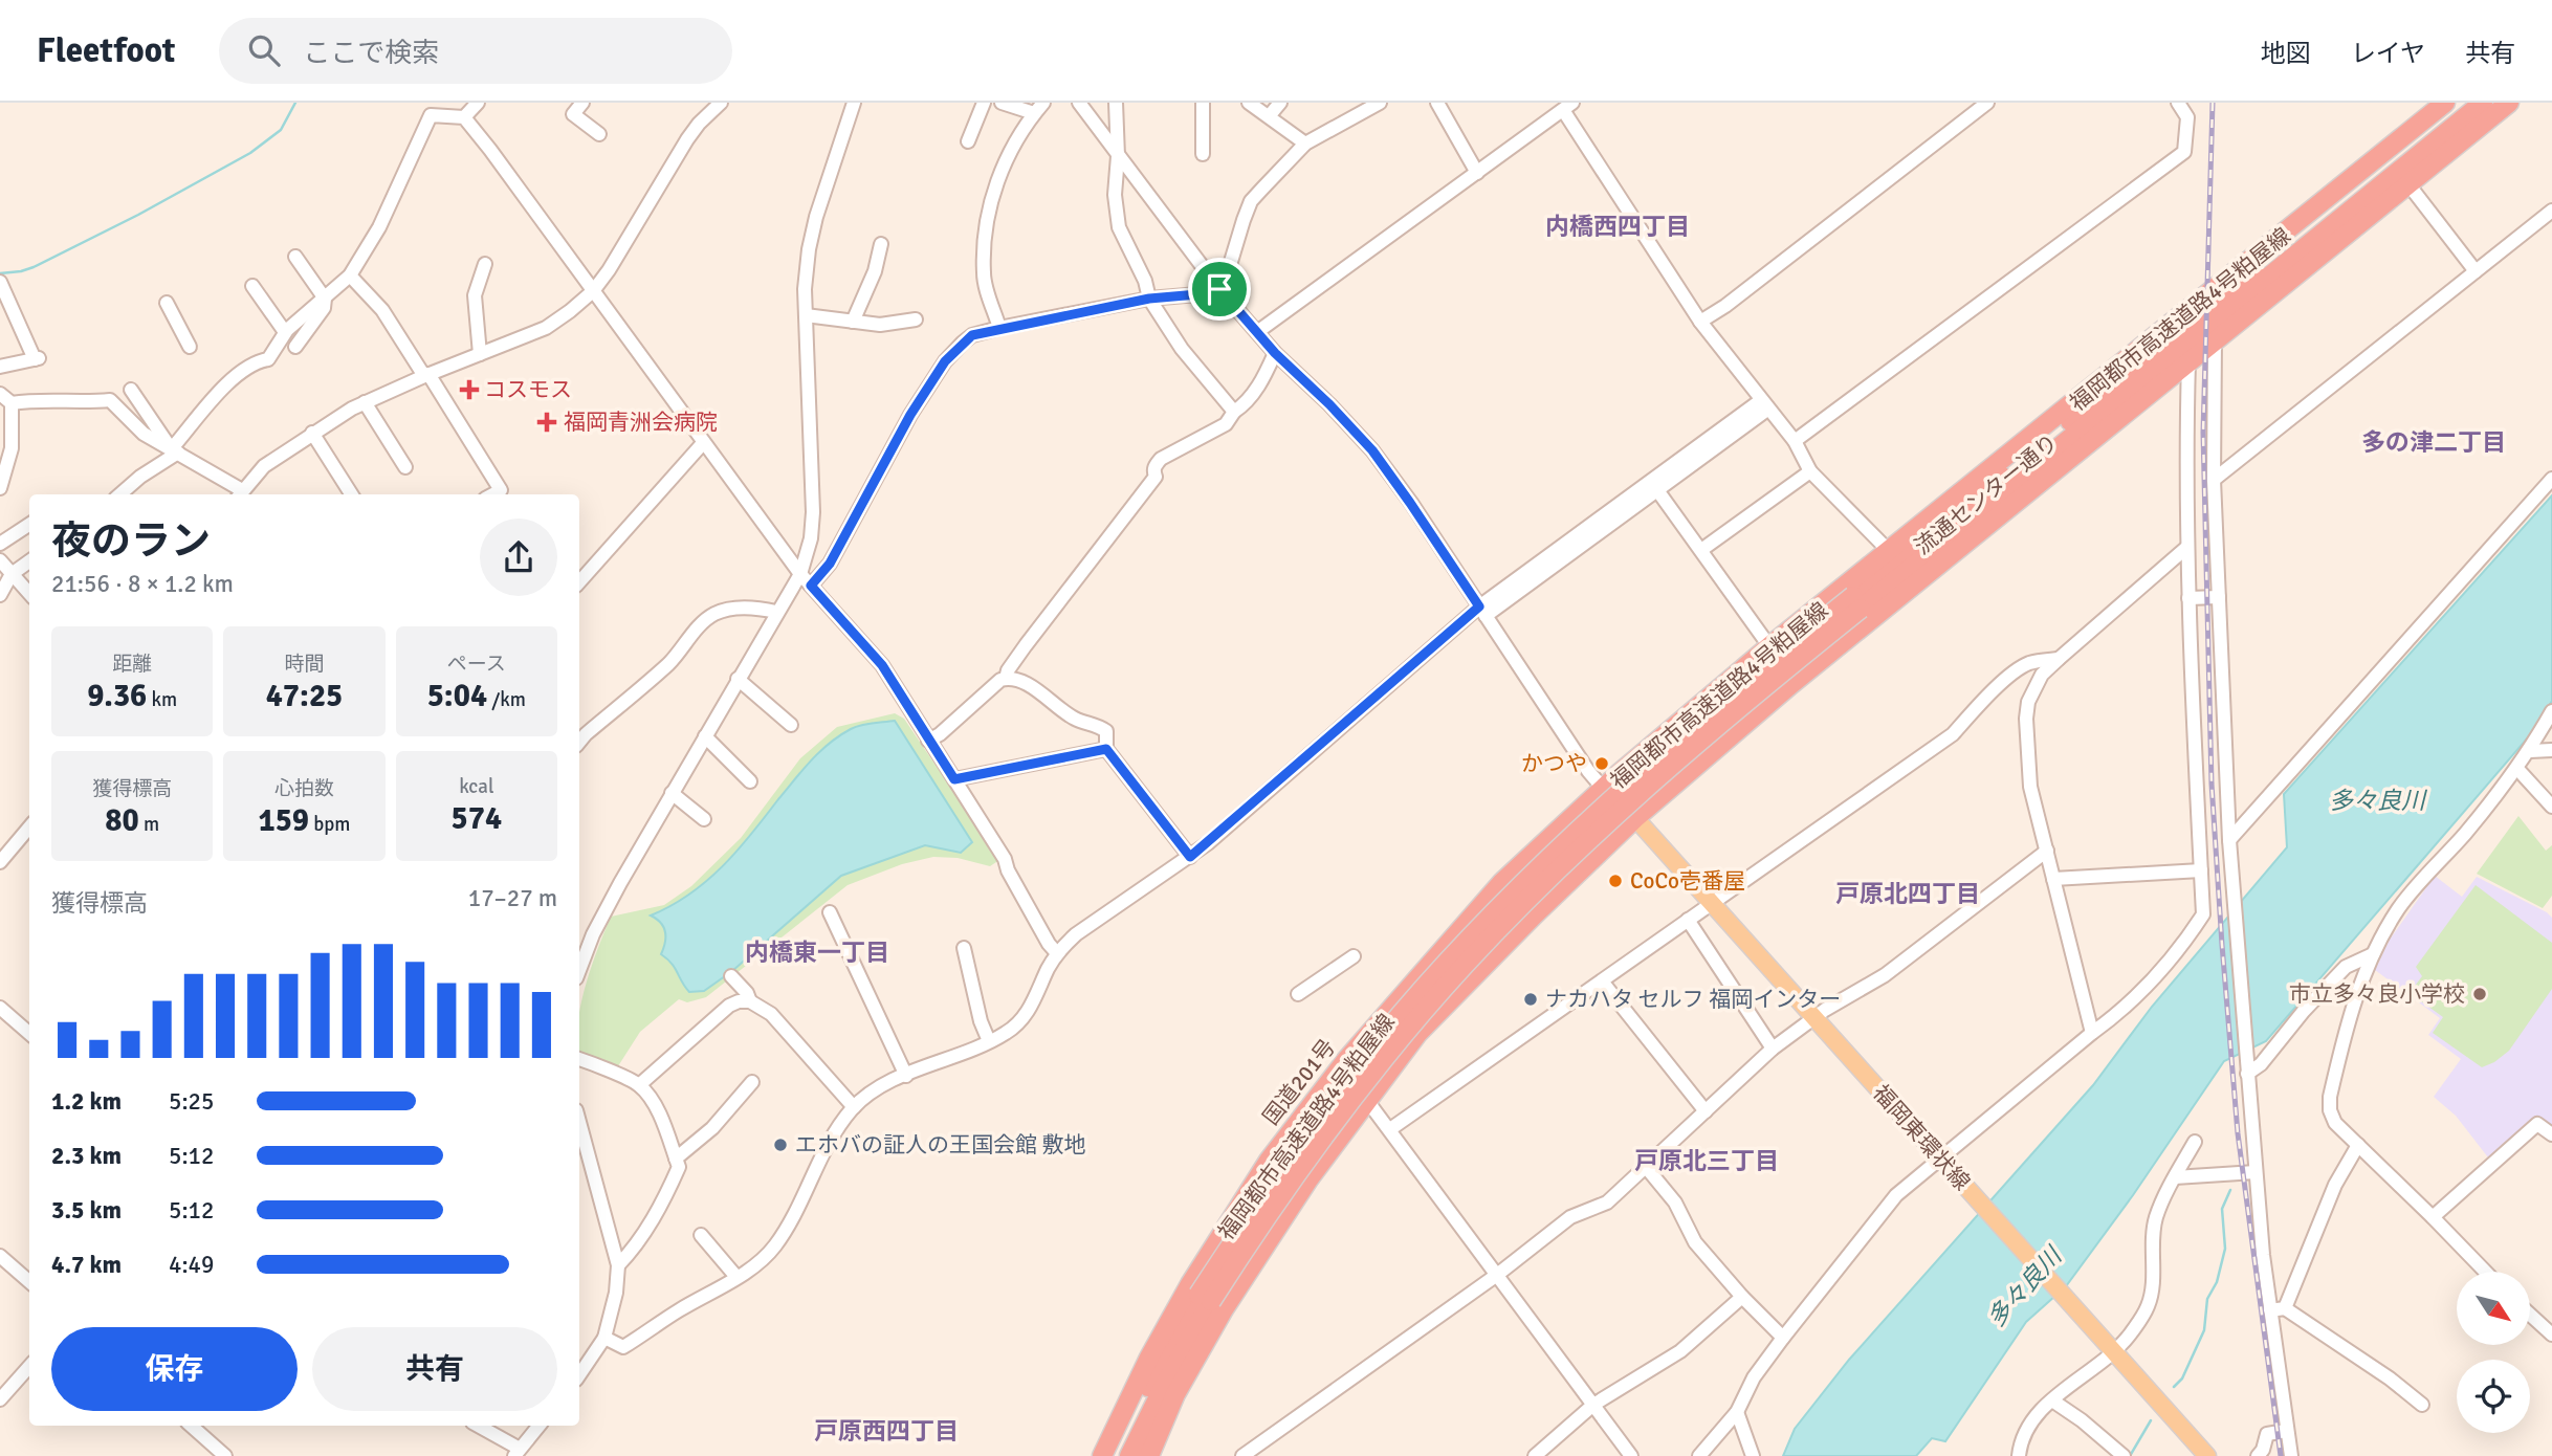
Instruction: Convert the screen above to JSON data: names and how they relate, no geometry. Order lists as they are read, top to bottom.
{
  "streets": {
    "highway": ["福岡都市高速道路4号粕屋線", "流通センター通り", "国道201号"],
    "main road": ["福岡東環状線"]
  },
  "crossings": [
    ["流通センター通り", "国道201号"],
    ["流通センター通り", "福岡東環状線"]
  ],
  "districts": [
    "内橋西四丁目",
    "多の津二丁目",
    "戸原北四丁目",
    "内橋東一丁目",
    "戸原北三丁目",
    "戸原西四丁目"
  ],
  "water": ["多々良川"],
  "places": {
    "health": ["コスモス", "福岡青洲会病院"],
    "other": [
      "かつや",
      "CoCo壱番屋",
      "市立多々良小学校",
      "ナカハタ セルフ 福岡インター",
      "エホバの証人の王国会館 敷地"
    ]
  },
  "north": "bottom right",
  "page": {
    "header": "Fleetfoot",
    "search": "ここで検索",
    "nav": ["地図", "レイヤ", "共有"],
    "heading": ["夜のラン", "21:56 · 8 × 1.2 km"],
    "stats": [
      ["距離", "9.36 km"],
      ["時間", "47:25"],
      ["ペース", "5:04 /km"],
      ["獲得標高", "80 m"],
      ["心拍数", "159 bpm"],
      ["kcal", "574"]
    ],
    "chart": ["獲得標高", "17–27 m"],
    "list": [
      {
        "name": "1.2 km",
        "note": "5:25"
      },
      {
        "name": "2.3 km",
        "note": "5:12"
      },
      {
        "name": "3.5 km",
        "note": "5:12"
      },
      {
        "name": "4.7 km",
        "note": "4:49"
      }
    ],
    "buttons": ["保存", "共有"]
  }
}
